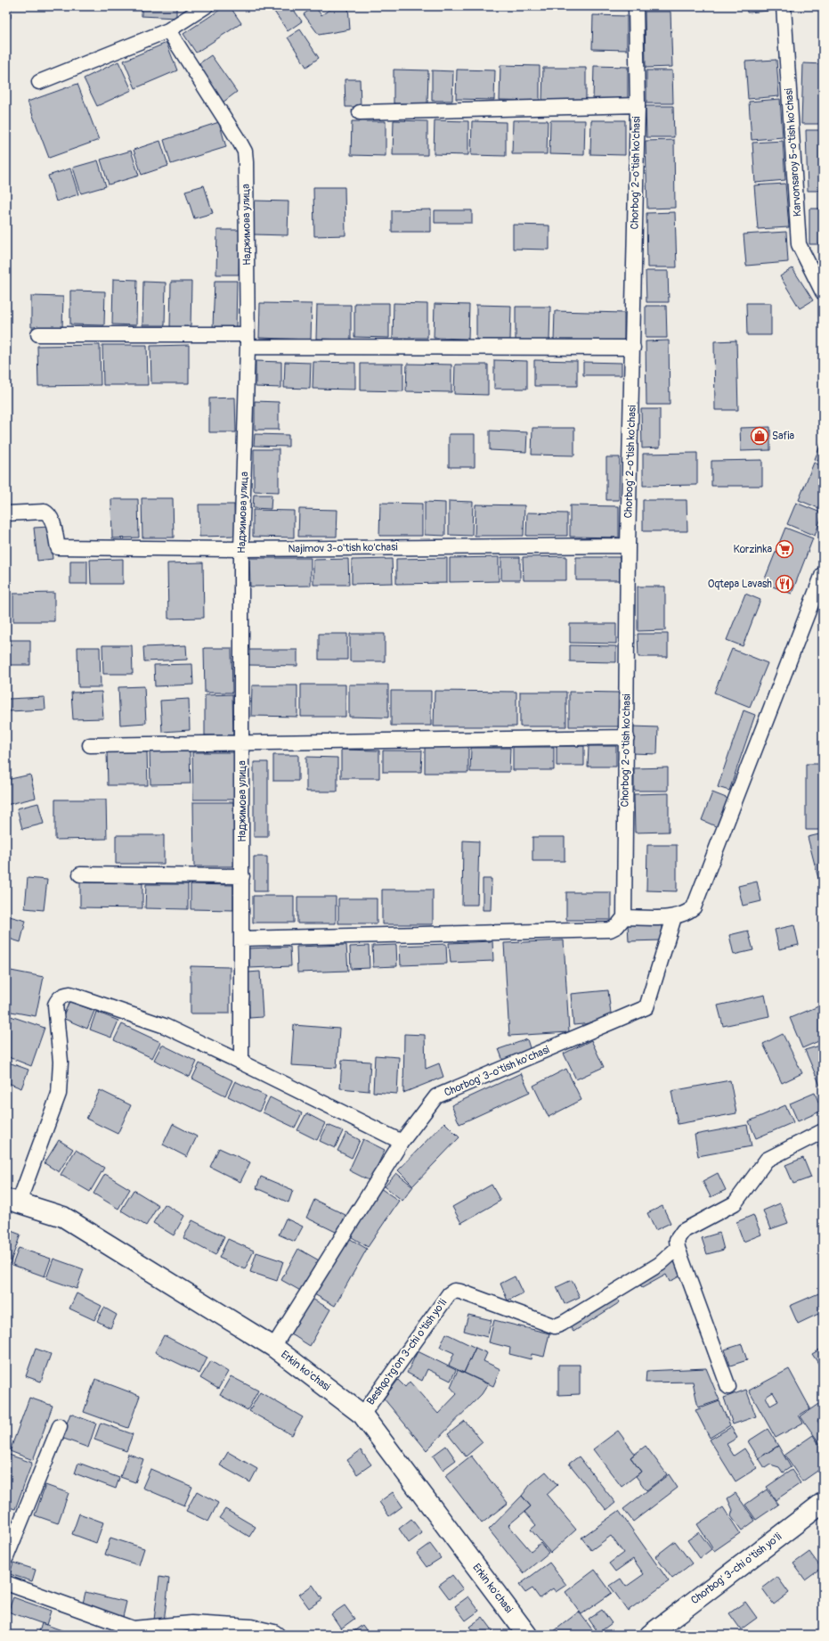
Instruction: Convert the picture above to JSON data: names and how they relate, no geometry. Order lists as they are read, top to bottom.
{
  "streets": {
    "main road": ["Erkin ko'chasi", "Chorbog' 3-chi o'tish yo'li"],
    "street": [
      "Karvonsaroy 5-o'tish ko'chasi",
      "Chorbog' 2-o'tish ko'chasi",
      "Наджимова улица",
      "Najimov 3-o'tish ko'chasi",
      "Chorbog' 3-o'tish ko'chasi",
      "Beshqo'rg'on 3-chi o'tish yo'li"
    ]
  },
  "crossings": [
    ["Chorbog' 2-o'tish ko'chasi", "Najimov 3-o'tish ko'chasi"],
    ["Наджимова улица", "Najimov 3-o'tish ko'chasi"],
    ["Chorbog' 3-o'tish ko'chasi", "Erkin ko'chasi"],
    ["Beshqo'rg'on 3-chi o'tish yo'li", "Erkin ko'chasi"]
  ],
  "places": {
    "shop": ["Safia"],
    "supermarket": ["Korzinka"],
    "restaurant": ["Oqtepa Lavash"]
  }
}
